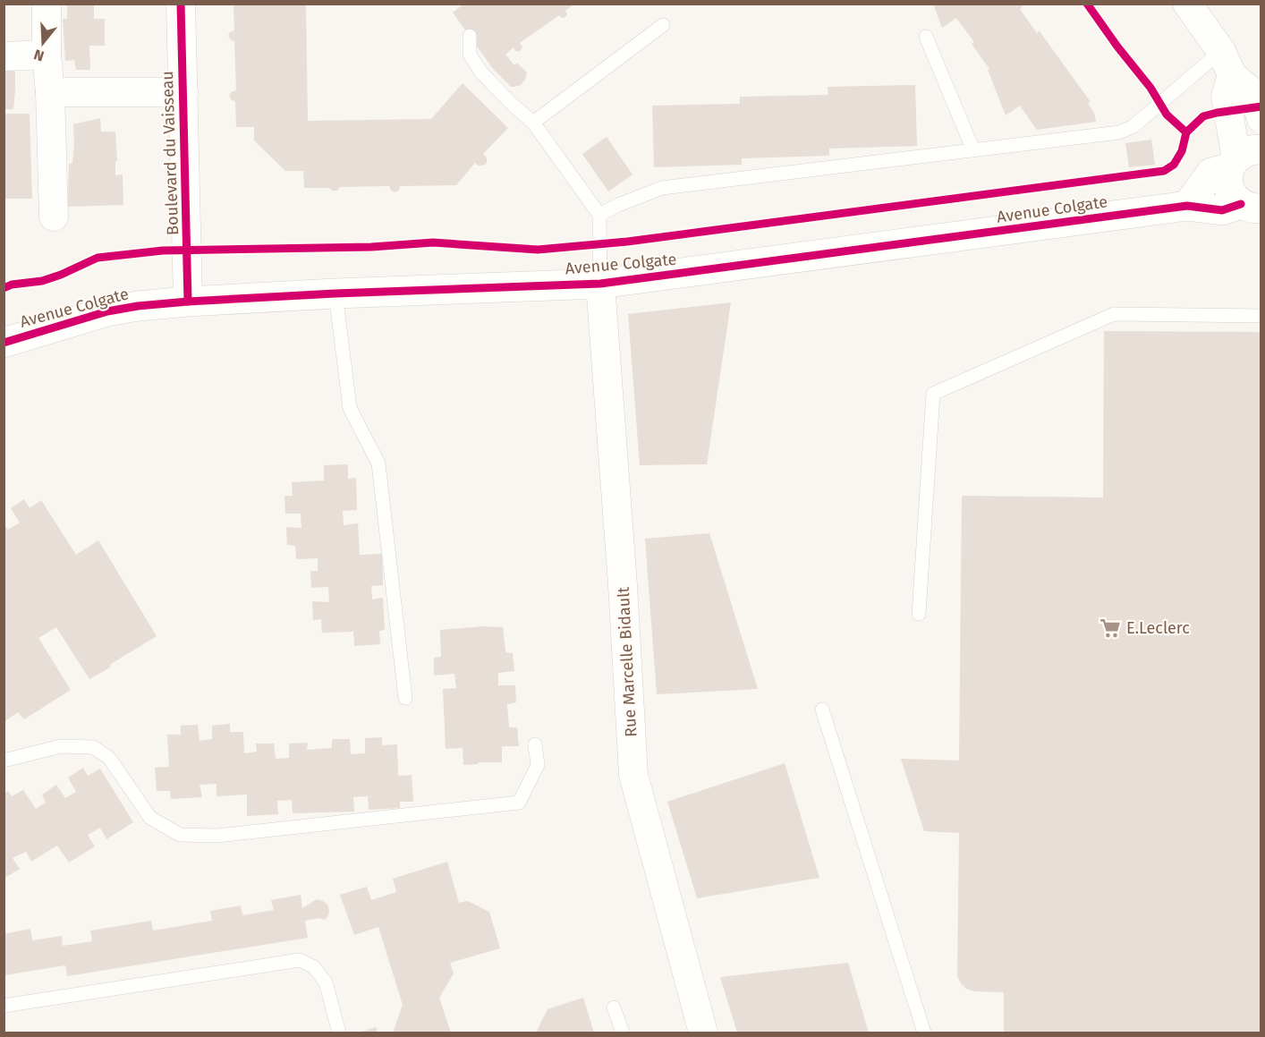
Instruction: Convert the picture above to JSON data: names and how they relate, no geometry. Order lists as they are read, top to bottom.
{
  "streets": {
    "street": ["Boulevard du Vaisseau", "Avenue Colgate", "Rue Marcelle Bidault"]
  },
  "crossings": [
    ["Boulevard du Vaisseau", "Avenue Colgate"],
    ["Avenue Colgate", "Rue Marcelle Bidault"]
  ],
  "places": {
    "supermarket": ["E.Leclerc"]
  },
  "north": "bottom"
}
